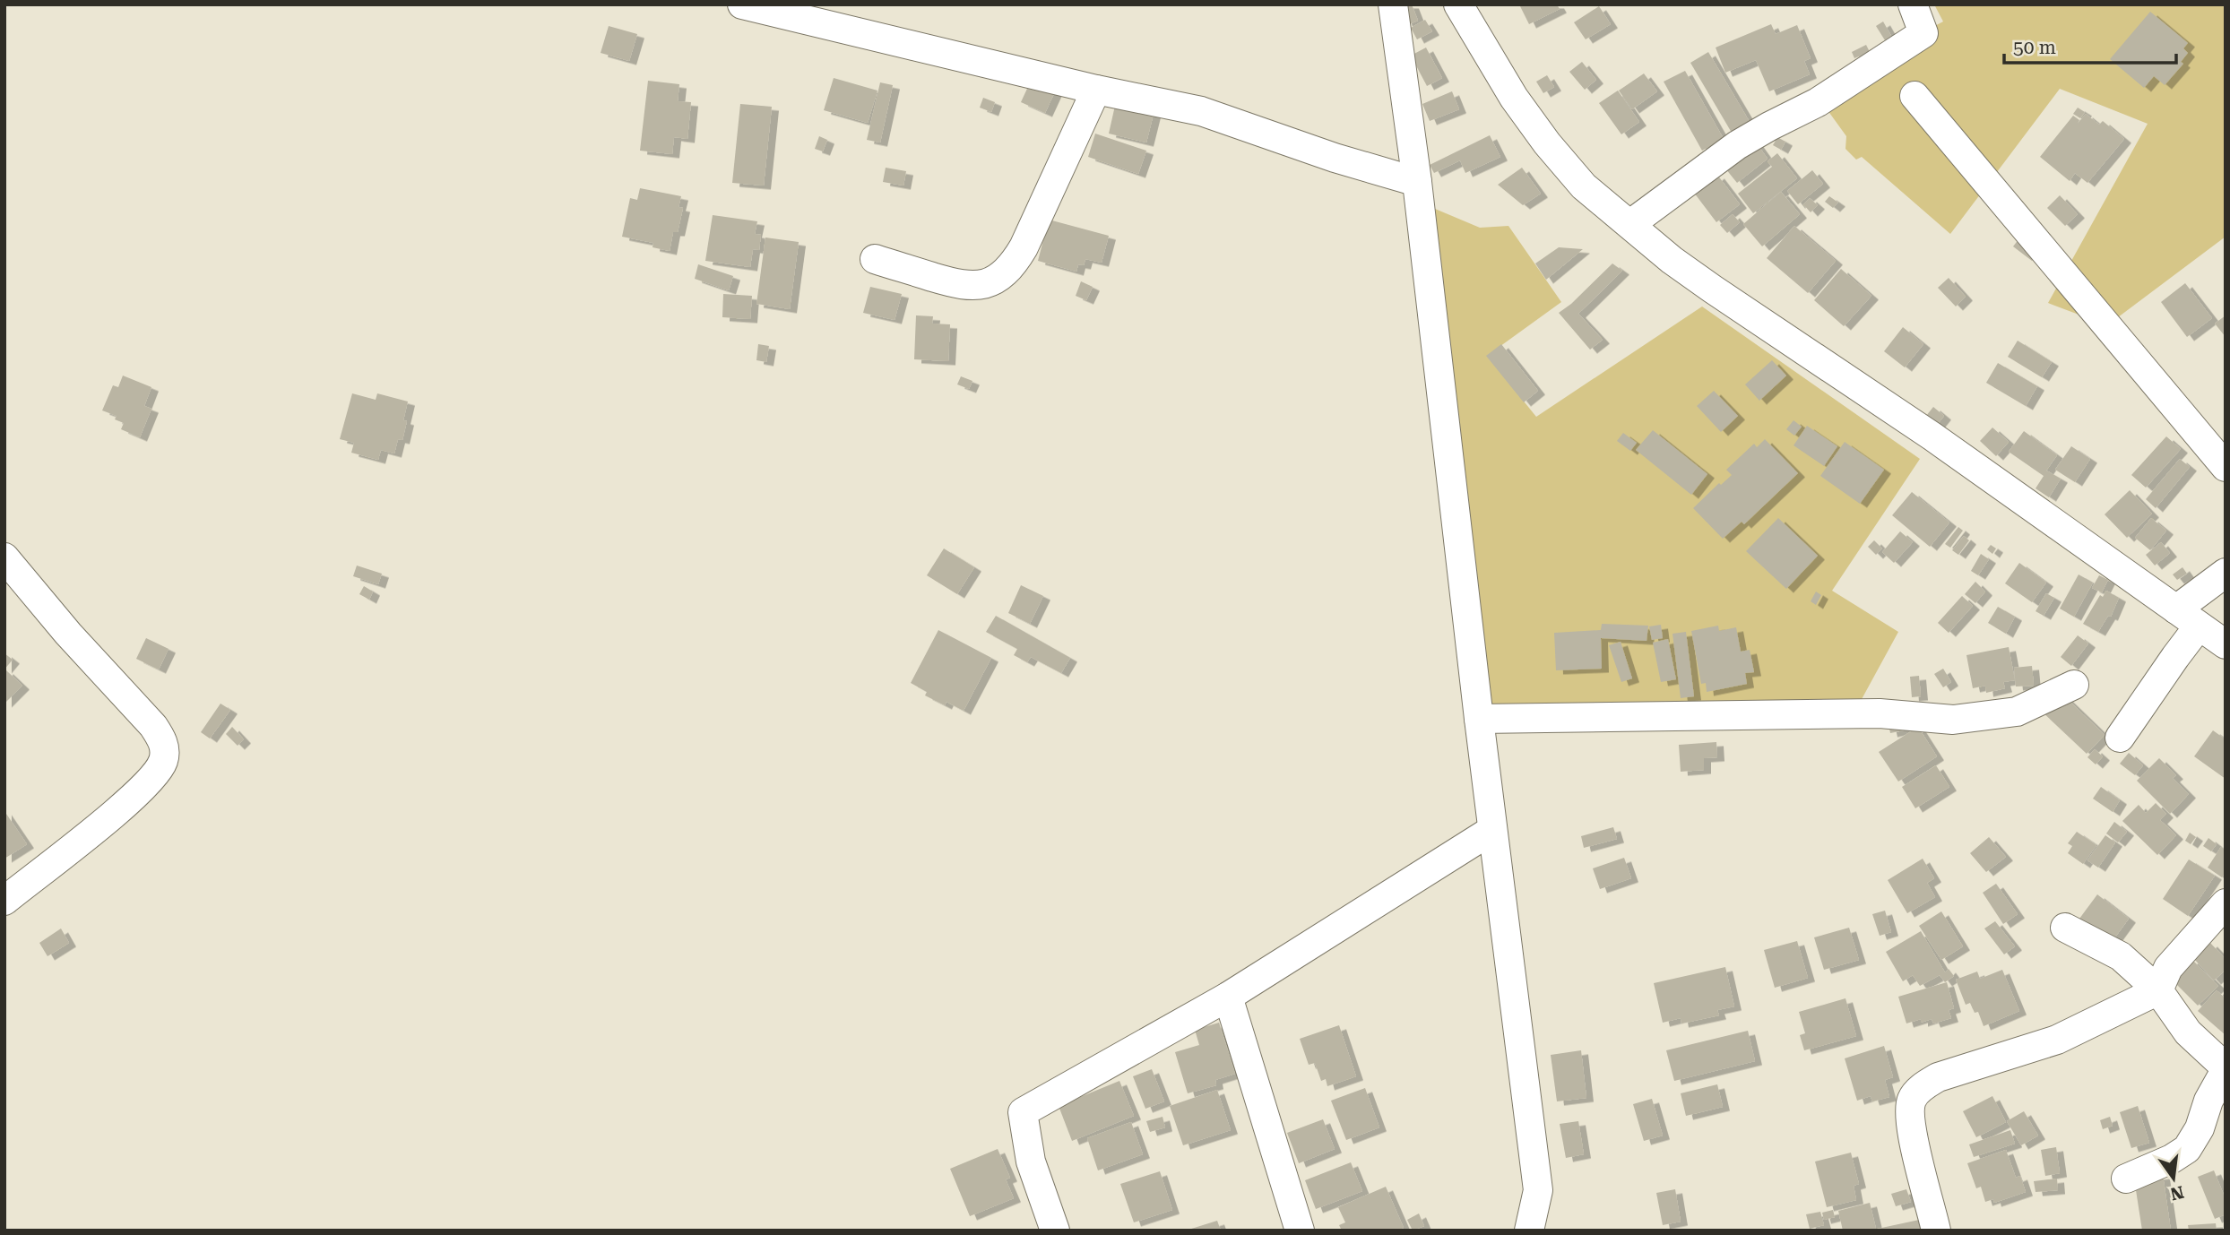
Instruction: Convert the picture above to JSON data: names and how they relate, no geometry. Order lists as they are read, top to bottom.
{
  "scale_bar": "50 m",
  "north": "bottom"
}
